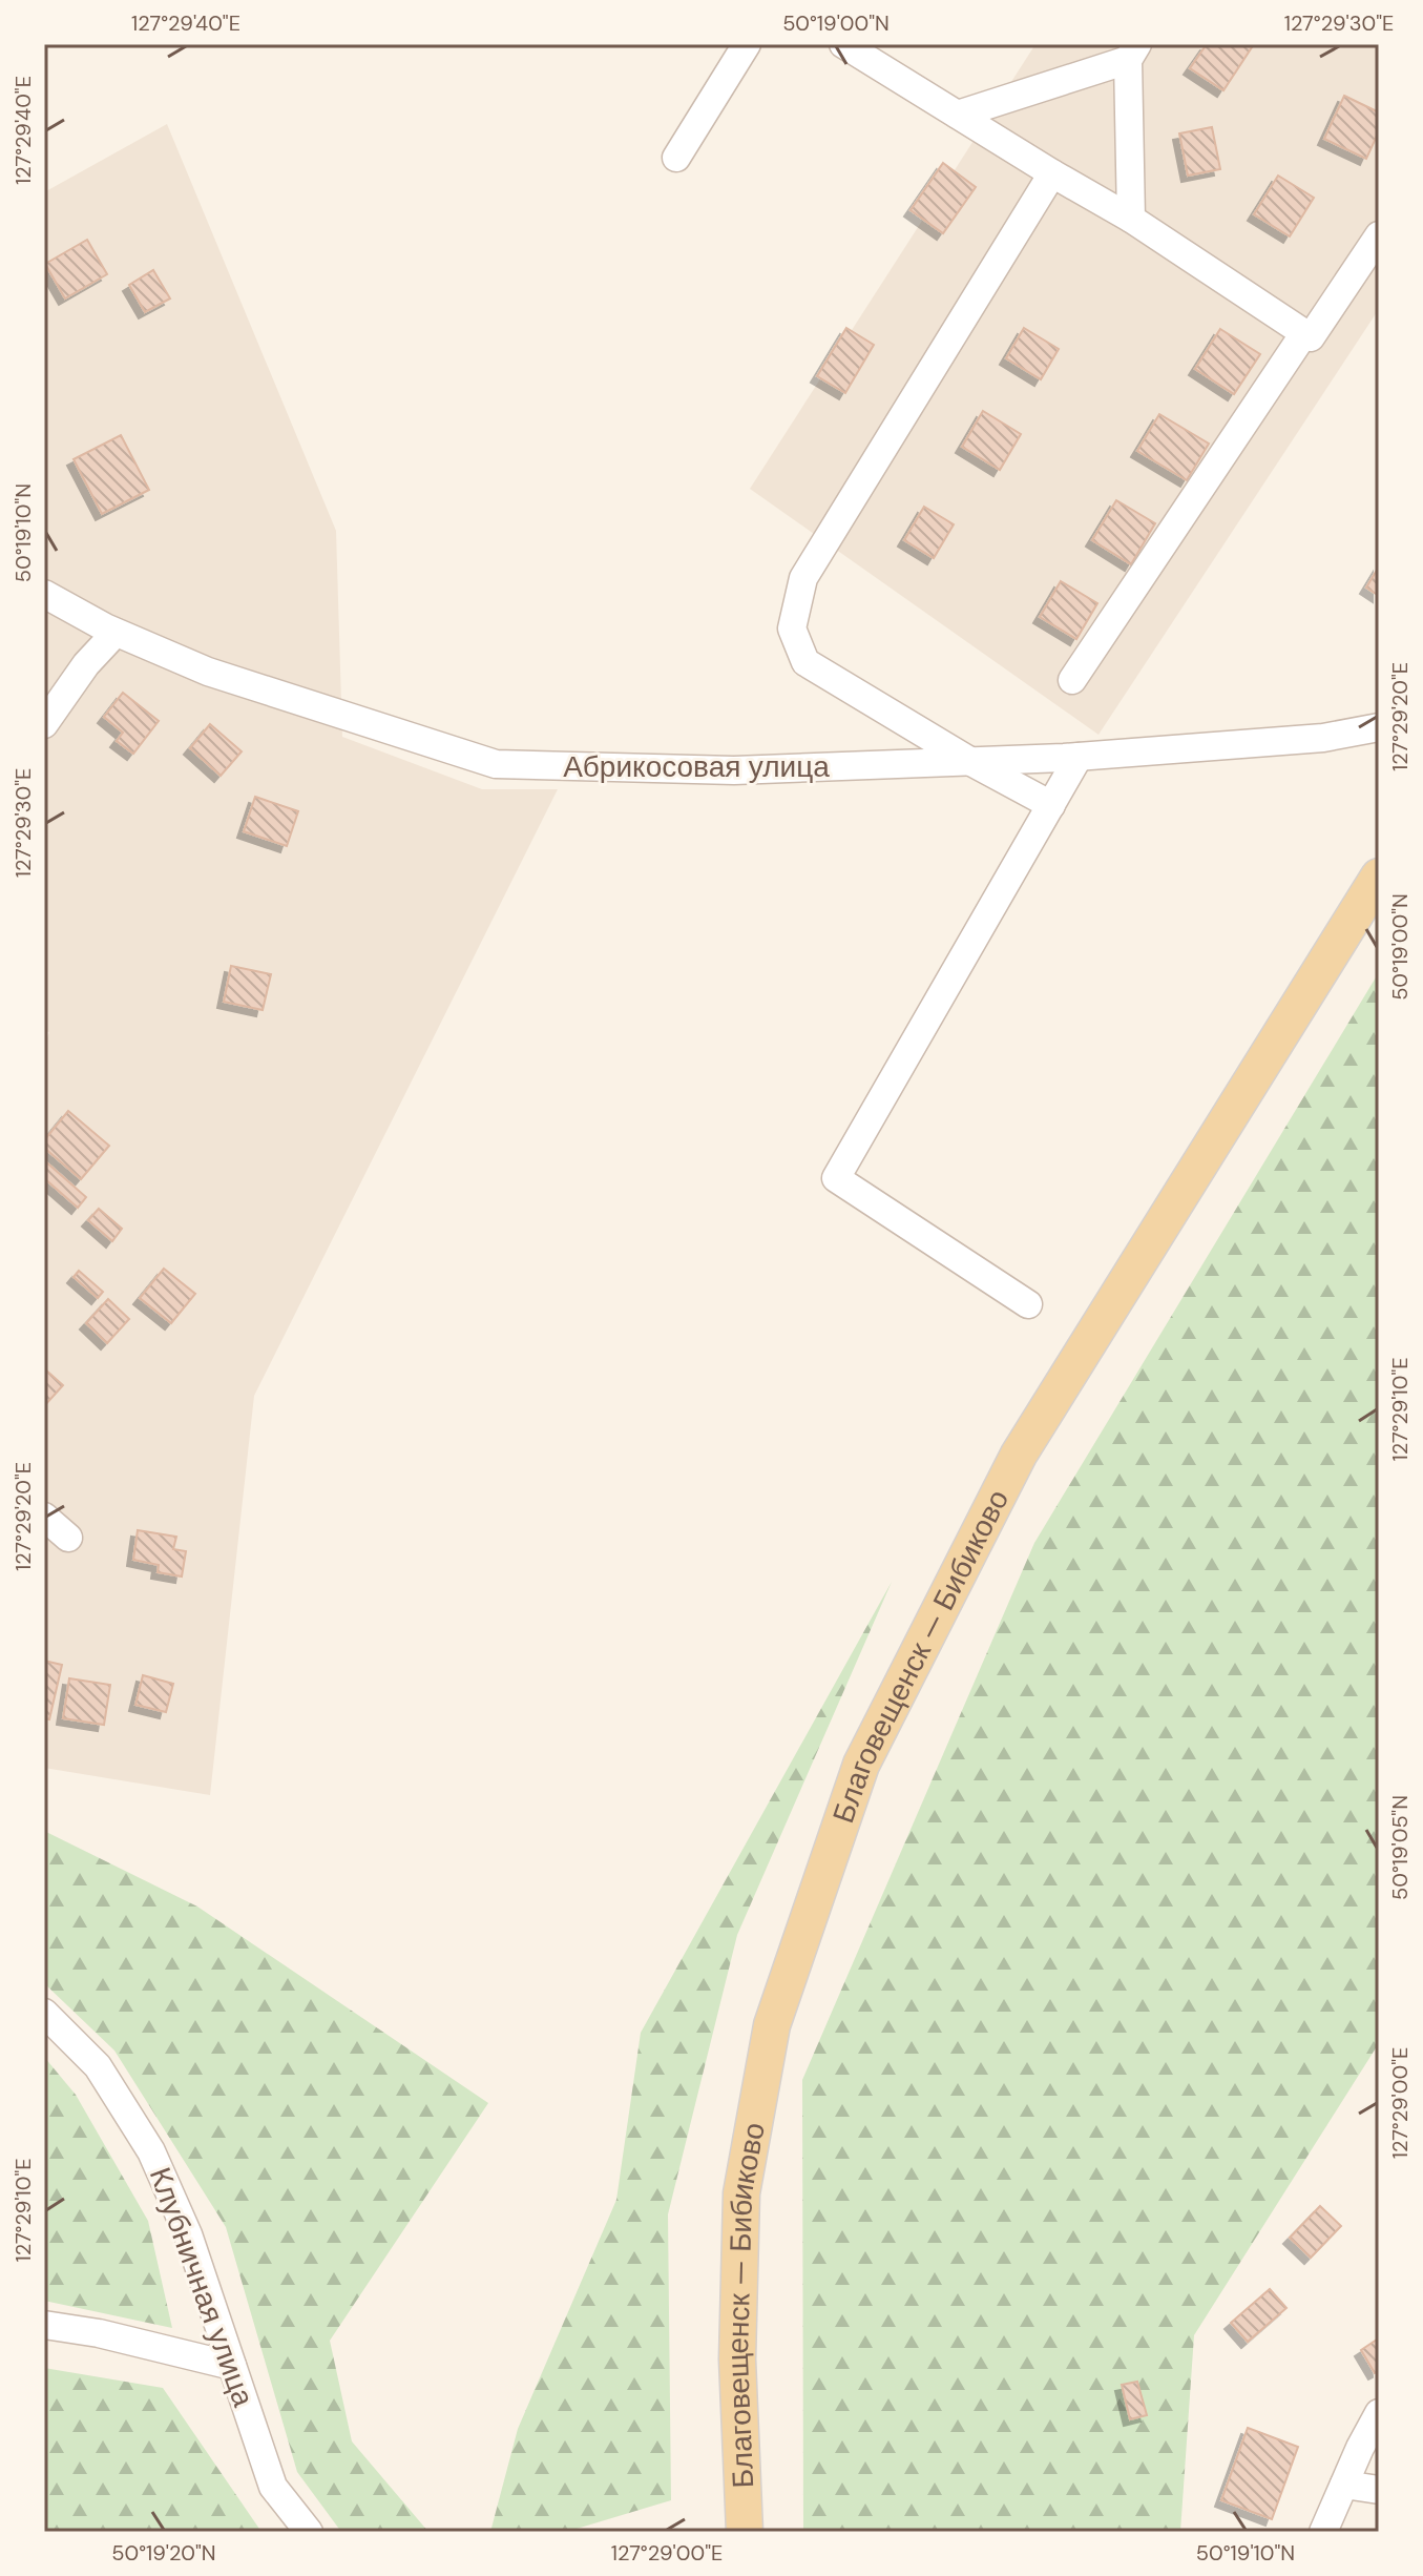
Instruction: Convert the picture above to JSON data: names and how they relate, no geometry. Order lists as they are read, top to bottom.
{
  "streets": {
    "main road": ["Благовещенск — Бибиково"],
    "street": ["Абрикосовая улица", "Клубничная улица"]
  },
  "coordinates": [
    "127°29'40\"E",
    "50°19'00\"N",
    "127°29'30\"E",
    "50°19'10\"N",
    "127°29'20\"E",
    "127°29'10\"E",
    "50°19'05\"N",
    "127°29'00\"E",
    "50°19'20\"N"
  ]
}
